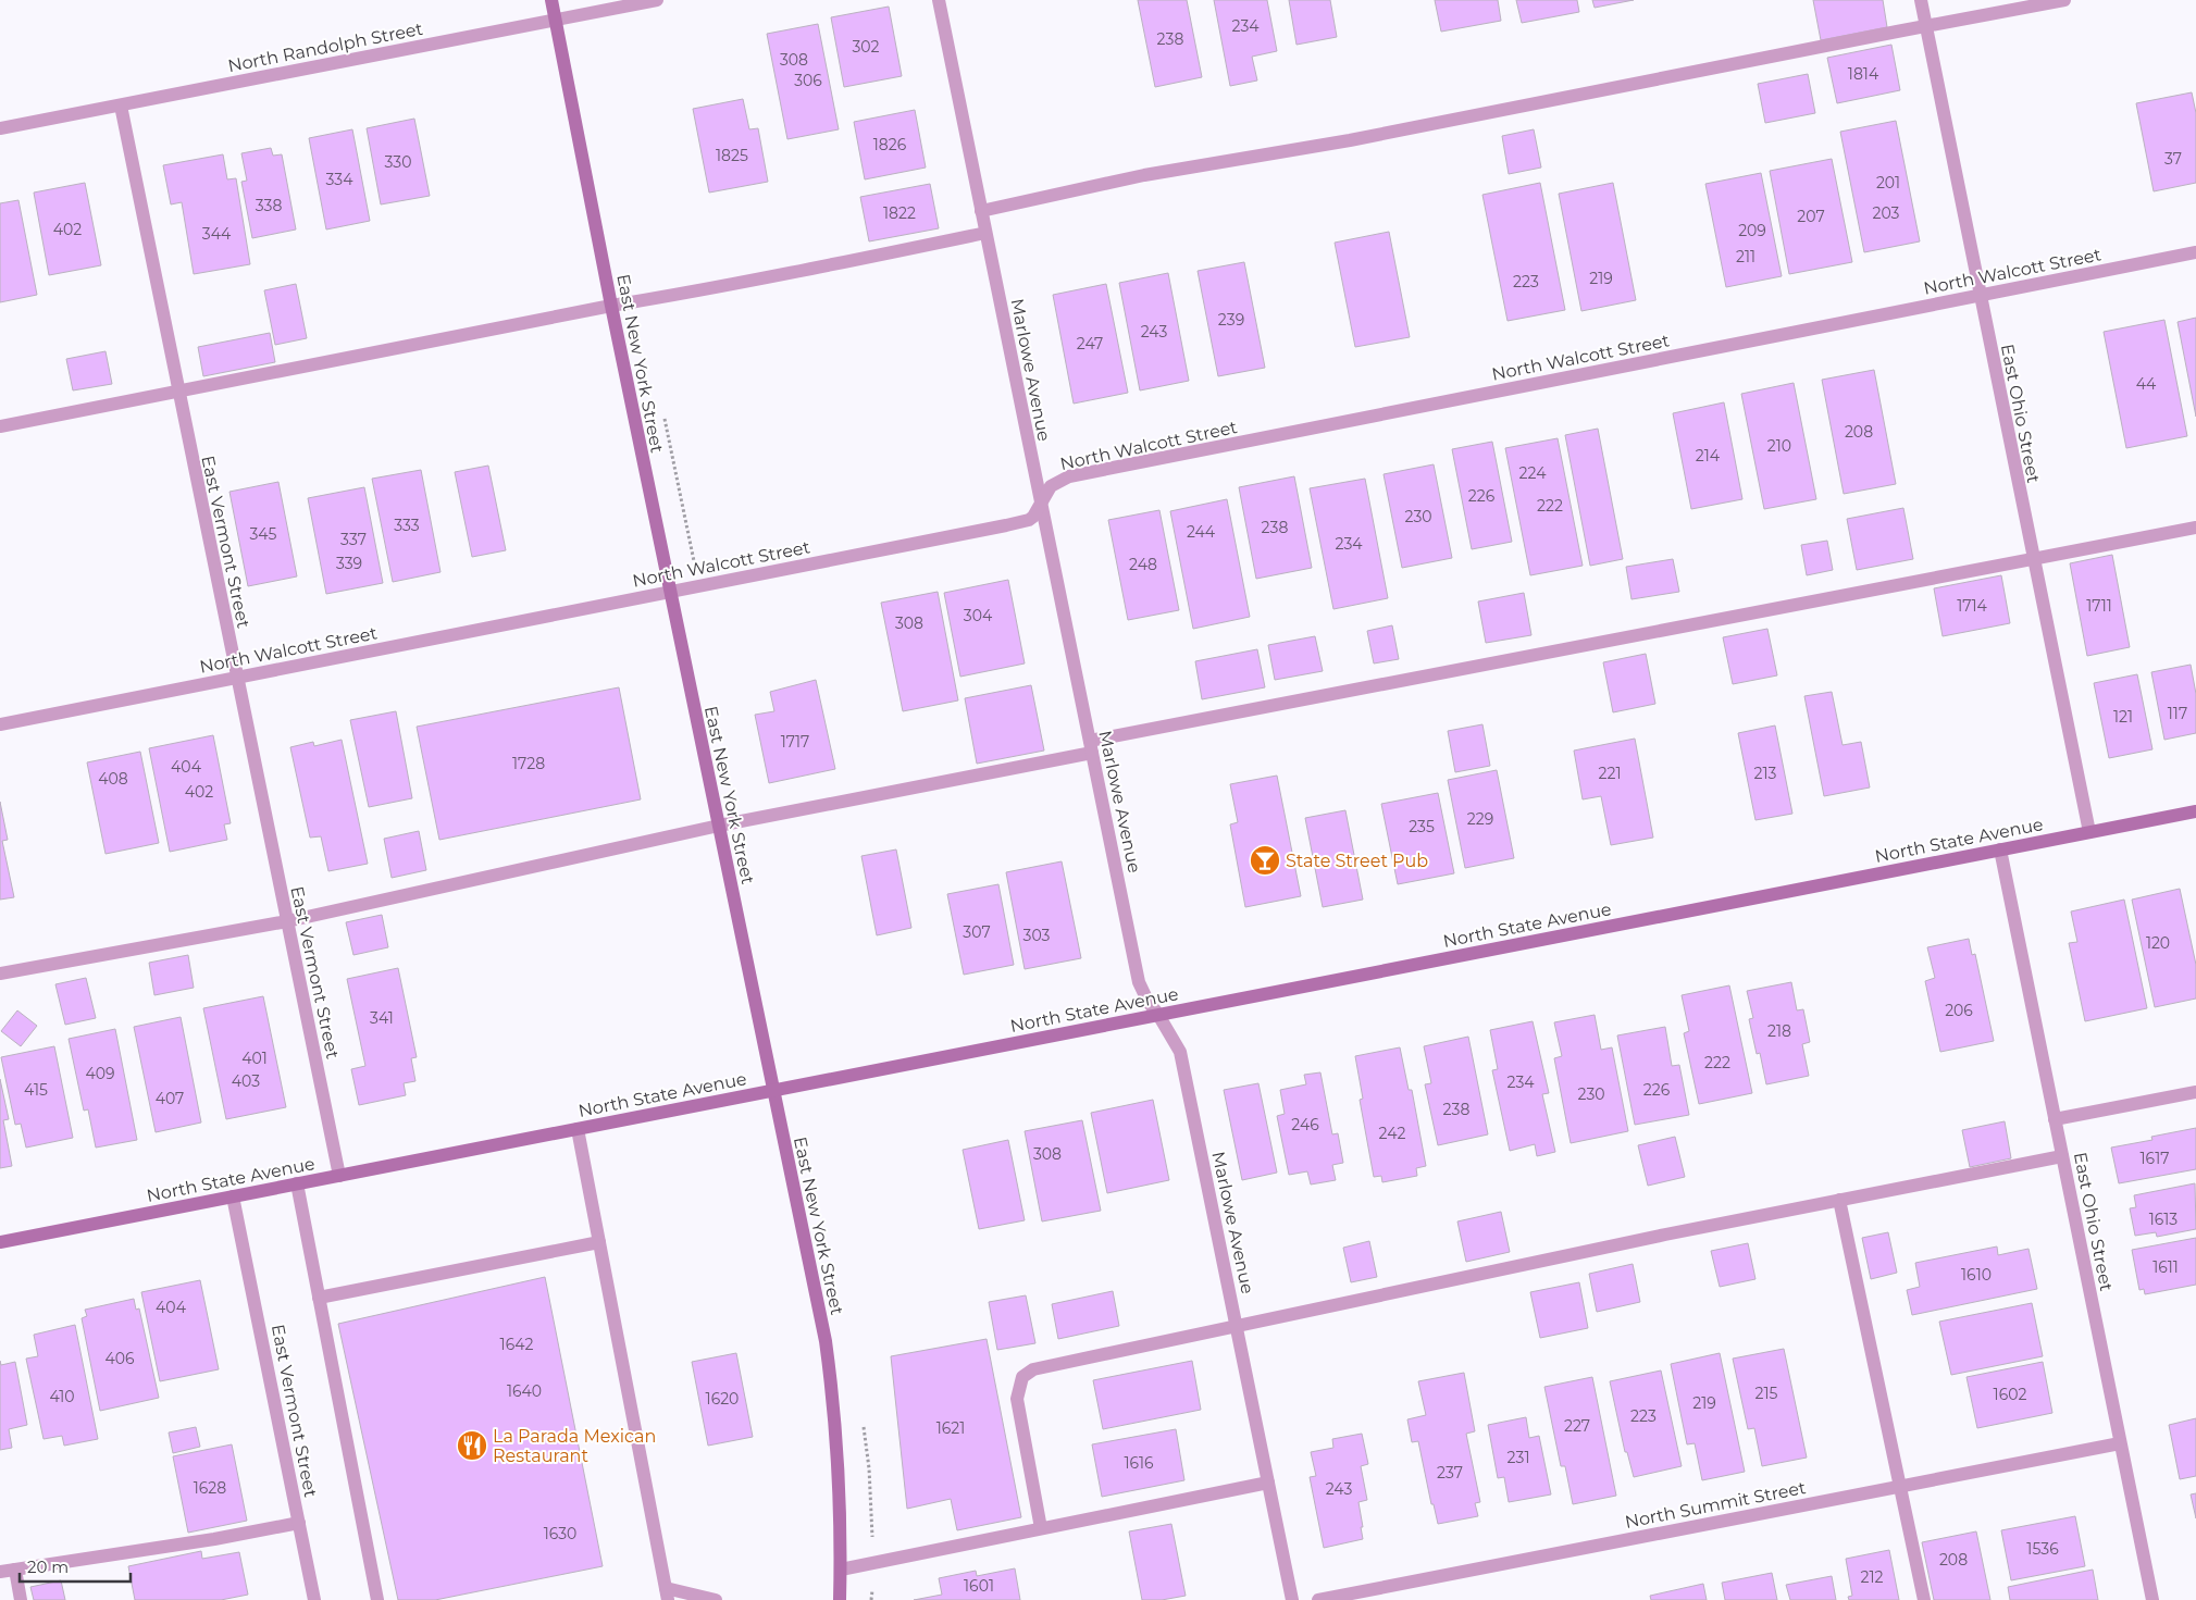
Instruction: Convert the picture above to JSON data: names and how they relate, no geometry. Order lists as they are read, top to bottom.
{
  "streets": {
    "street": [
      "North Randolph Street",
      "North Walcott Street",
      "East New York Street",
      "Marlowe Avenue",
      "East Ohio Street",
      "East Vermont Street",
      "North State Avenue",
      "North Summit Street"
    ]
  },
  "crossings": [
    ["North Randolph Street", "East New York Street"],
    ["North Randolph Street", "East Vermont Street"],
    ["North Walcott Street", "East New York Street"],
    ["North Walcott Street", "Marlowe Avenue"],
    ["North Walcott Street", "East Ohio Street"],
    ["North Walcott Street", "East Vermont Street"],
    ["East New York Street", "North State Avenue"],
    ["Marlowe Avenue", "North State Avenue"],
    ["East Ohio Street", "North State Avenue"],
    ["East Ohio Street", "North Summit Street"],
    ["East Vermont Street", "North State Avenue"]
  ],
  "places": {
    "bar": ["State Street Pub"],
    "restaurant": ["La Parada Mexican Restaurant"]
  },
  "house_numbers": [
    "234",
    "238",
    "302",
    "308",
    "1814",
    "306",
    "1826",
    "1825",
    "37",
    "330",
    "334",
    "201",
    "338",
    "1822",
    "203",
    "207",
    "402",
    "209",
    "344",
    "211",
    "219",
    "223",
    "239",
    "243",
    "247",
    "44",
    "208",
    "210",
    "214",
    "224",
    "226",
    "222",
    "230",
    "333",
    "238",
    "244",
    "345",
    "337",
    "234",
    "339",
    "248",
    "1714",
    "1711",
    "304",
    "308",
    "117",
    "121",
    "1717",
    "1728",
    "404",
    "221",
    "213",
    "408",
    "402",
    "229",
    "235",
    "307",
    "303",
    "120",
    "206",
    "341",
    "218",
    "401",
    "222",
    "409",
    "403",
    "234",
    "415",
    "226",
    "230",
    "407",
    "238",
    "246",
    "242",
    "308",
    "1617",
    "1613",
    "1611",
    "1610",
    "404",
    "1642",
    "406",
    "1640",
    "215",
    "1602",
    "410",
    "1620",
    "219",
    "223",
    "227",
    "1621",
    "231",
    "1616",
    "237",
    "1628",
    "243",
    "1630",
    "1536",
    "208",
    "212",
    "1601"
  ],
  "scale_bar": "20 m"
}
